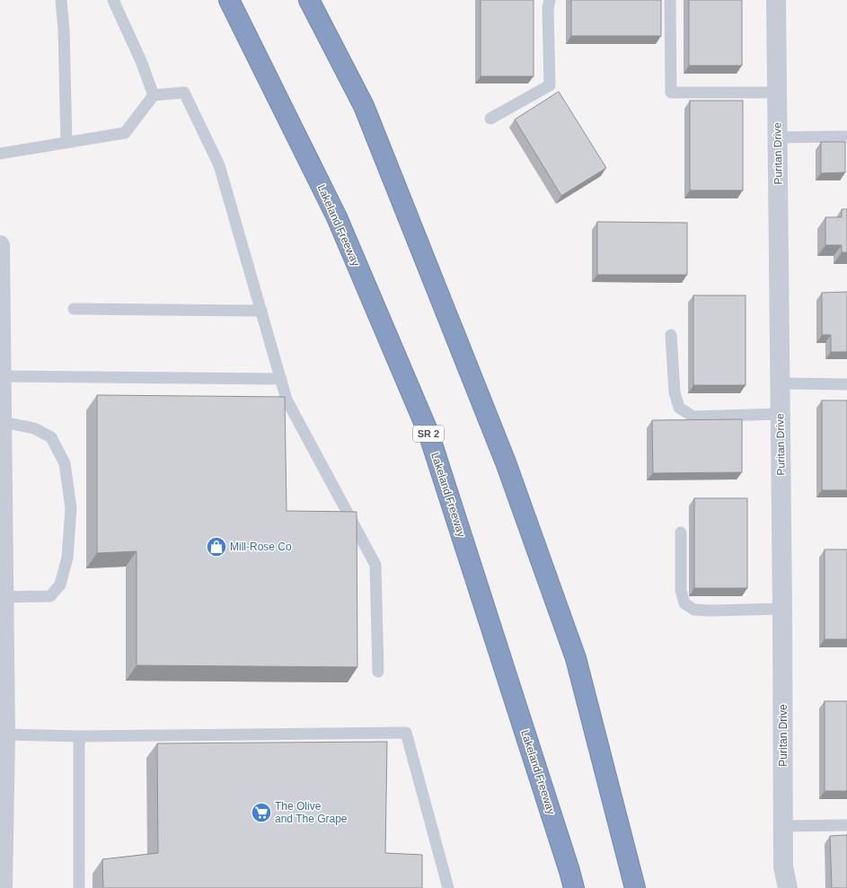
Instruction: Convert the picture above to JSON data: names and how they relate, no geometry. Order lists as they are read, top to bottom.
{
  "streets": {
    "highway": ["Lakeland Freeway", "SR 2"],
    "street": ["Puritan Drive"]
  },
  "places": {
    "shop": ["Mill-Rose Co"],
    "supermarket": ["The Olive and The Grape"]
  }
}
